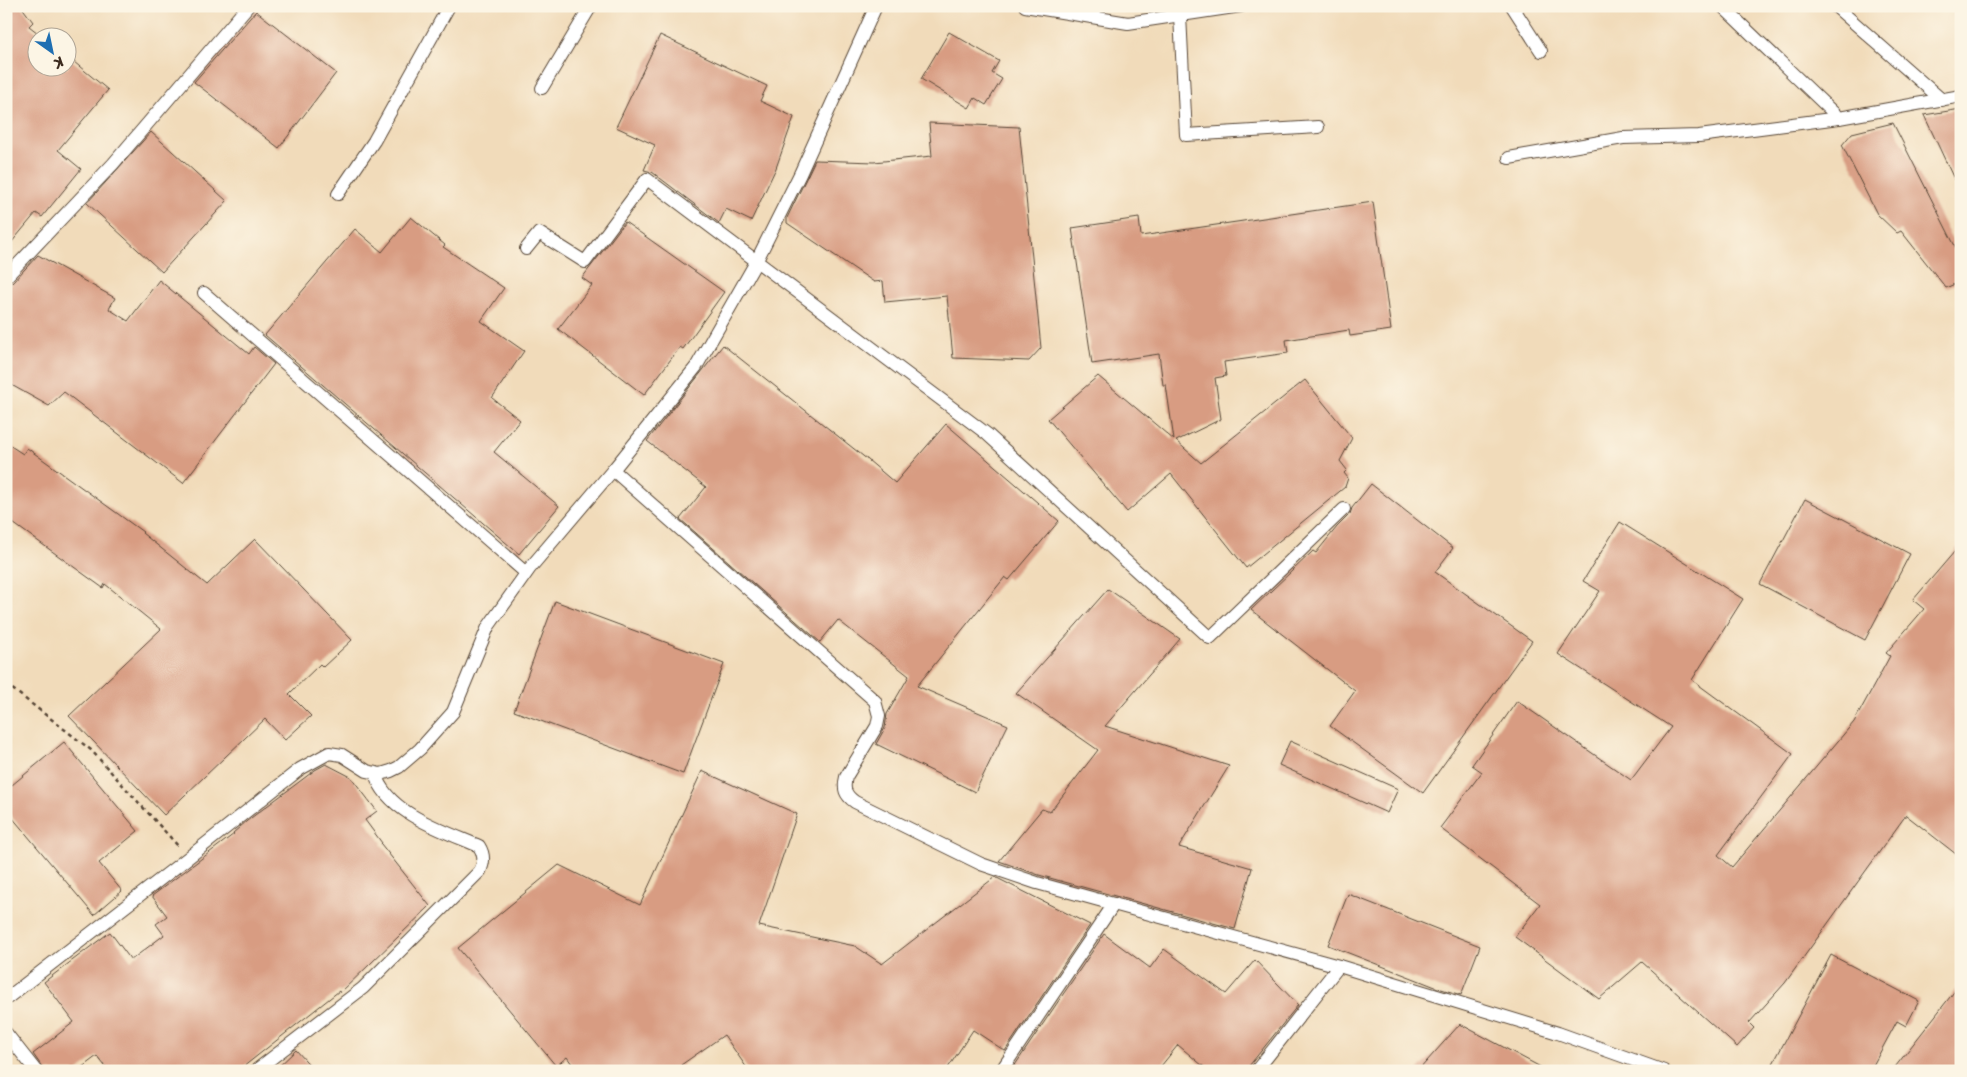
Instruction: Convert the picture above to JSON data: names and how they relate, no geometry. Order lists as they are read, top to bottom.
{
  "north": "bottom right"
}
